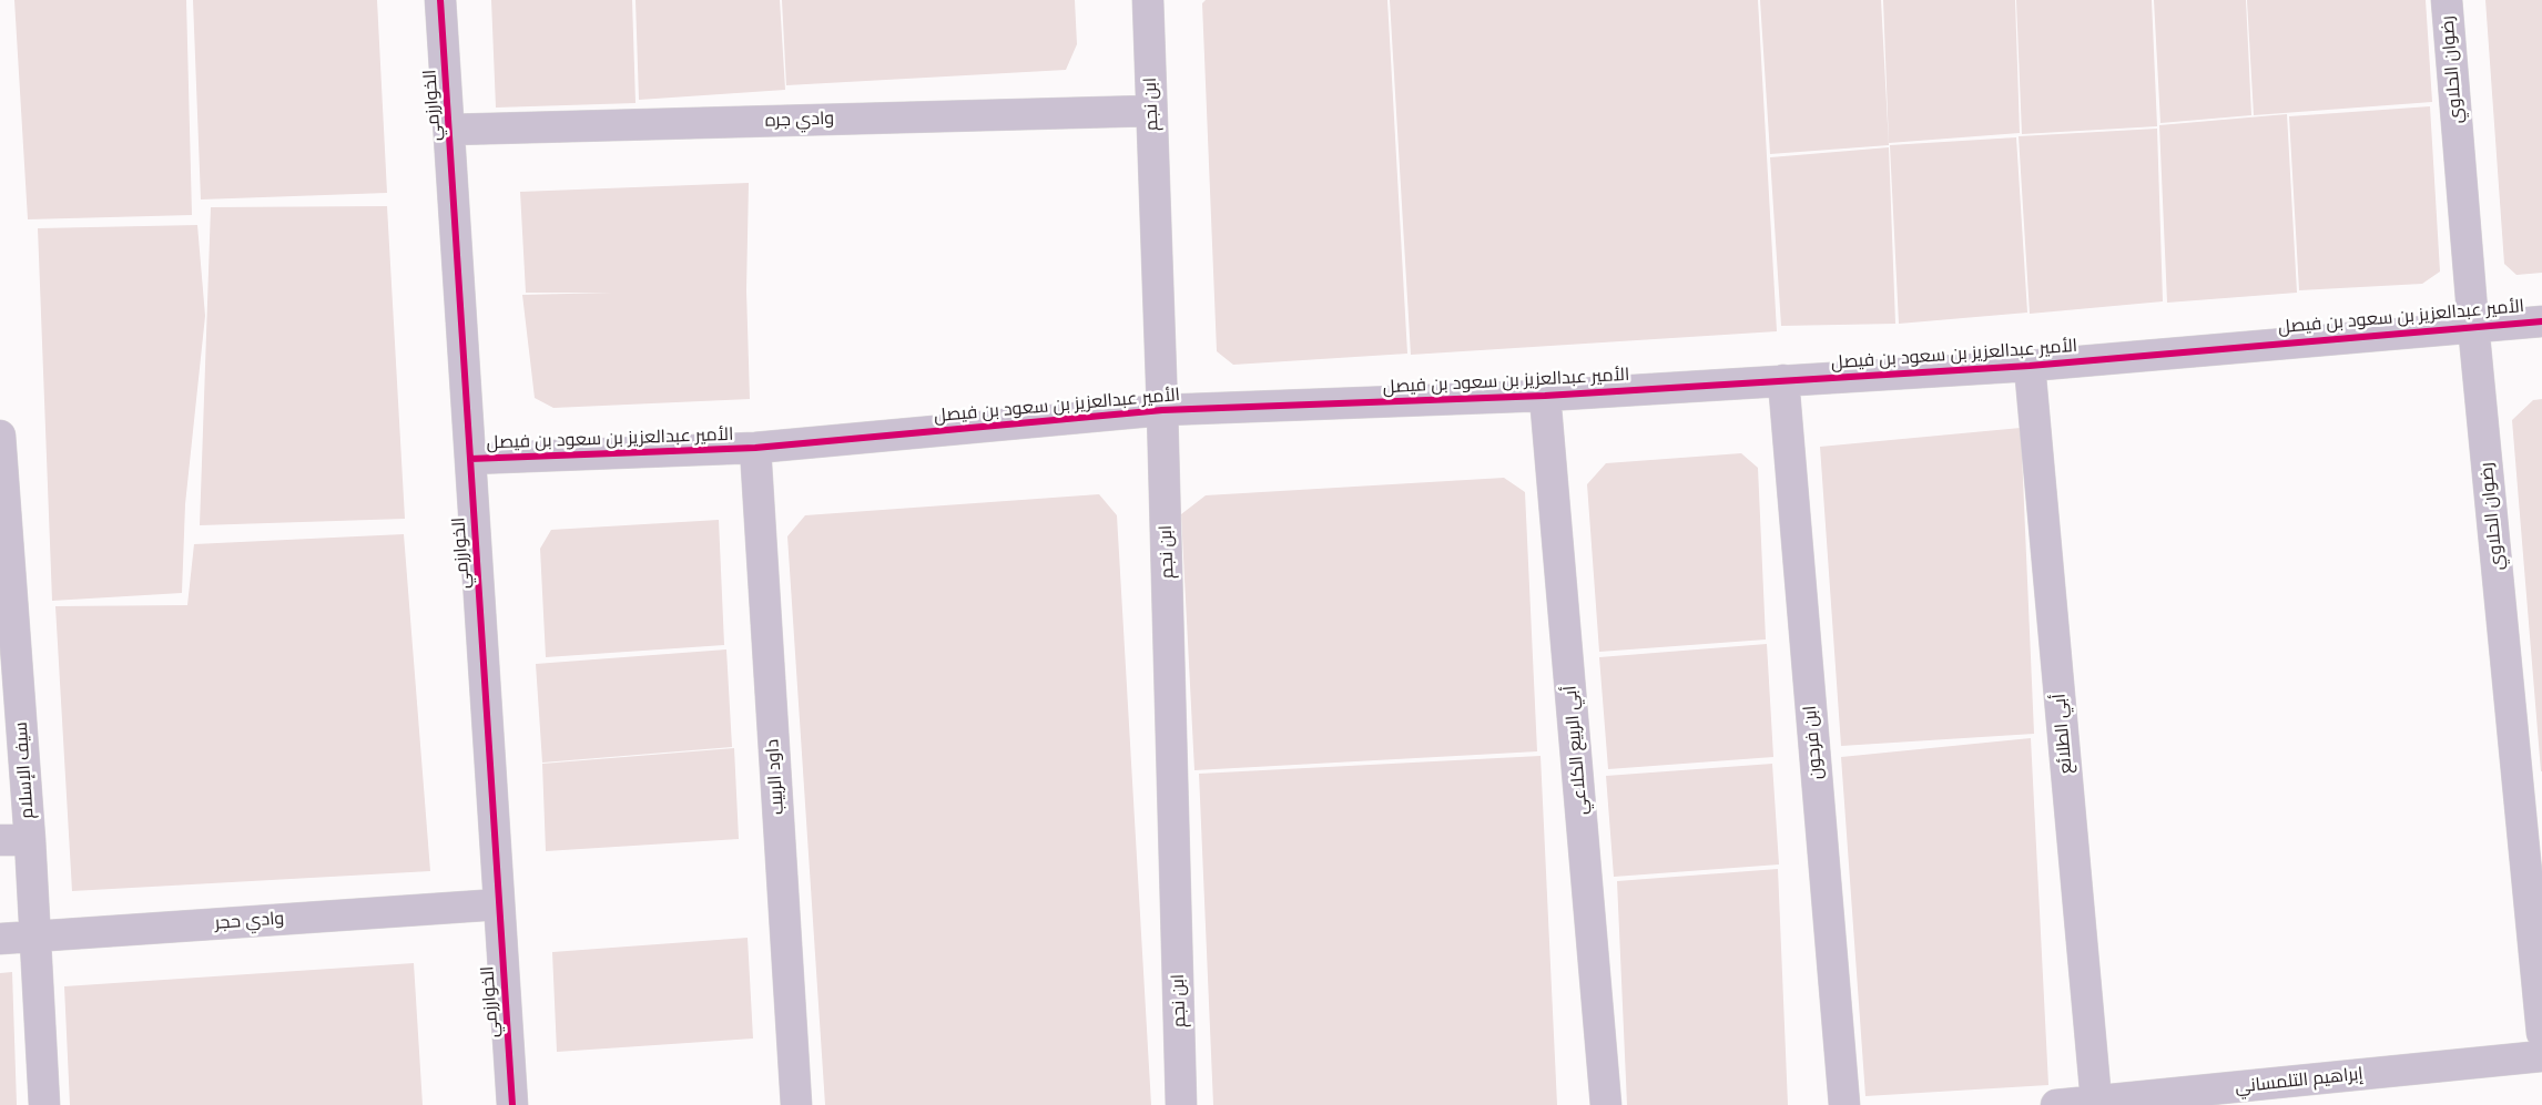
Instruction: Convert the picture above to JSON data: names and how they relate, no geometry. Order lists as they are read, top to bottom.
{
  "streets": {
    "street": [
      "رضوان الحلاوي",
      "ابن نجم",
      "الخوارزمي",
      "وادي جره",
      "الأمير عبدالعزيز بن سعود بن فيصل",
      "أبي الطلائع",
      "ابن فرحون",
      "أبي الربيع الكلاعي",
      "سيف الإسلام",
      "داود الربيب",
      "وادي حجر",
      "إبراهيم التلمساني"
    ]
  },
  "crossings": [
    ["رضوان الحلاوي", "الأمير عبدالعزيز بن سعود بن فيصل"],
    ["ابن نجم", "وادي جره"],
    ["ابن نجم", "الأمير عبدالعزيز بن سعود بن فيصل"],
    ["الخوارزمي", "وادي جره"],
    ["الخوارزمي", "الأمير عبدالعزيز بن سعود بن فيصل"],
    ["الخوارزمي", "وادي حجر"],
    ["الأمير عبدالعزيز بن سعود بن فيصل", "أبي الطلائع"],
    ["الأمير عبدالعزيز بن سعود بن فيصل", "ابن فرحون"],
    ["الأمير عبدالعزيز بن سعود بن فيصل", "أبي الربيع الكلاعي"],
    ["الأمير عبدالعزيز بن سعود بن فيصل", "داود الربيب"],
    ["أبي الطلائع", "إبراهيم التلمساني"],
    ["سيف الإسلام", "وادي حجر"]
  ]
}
